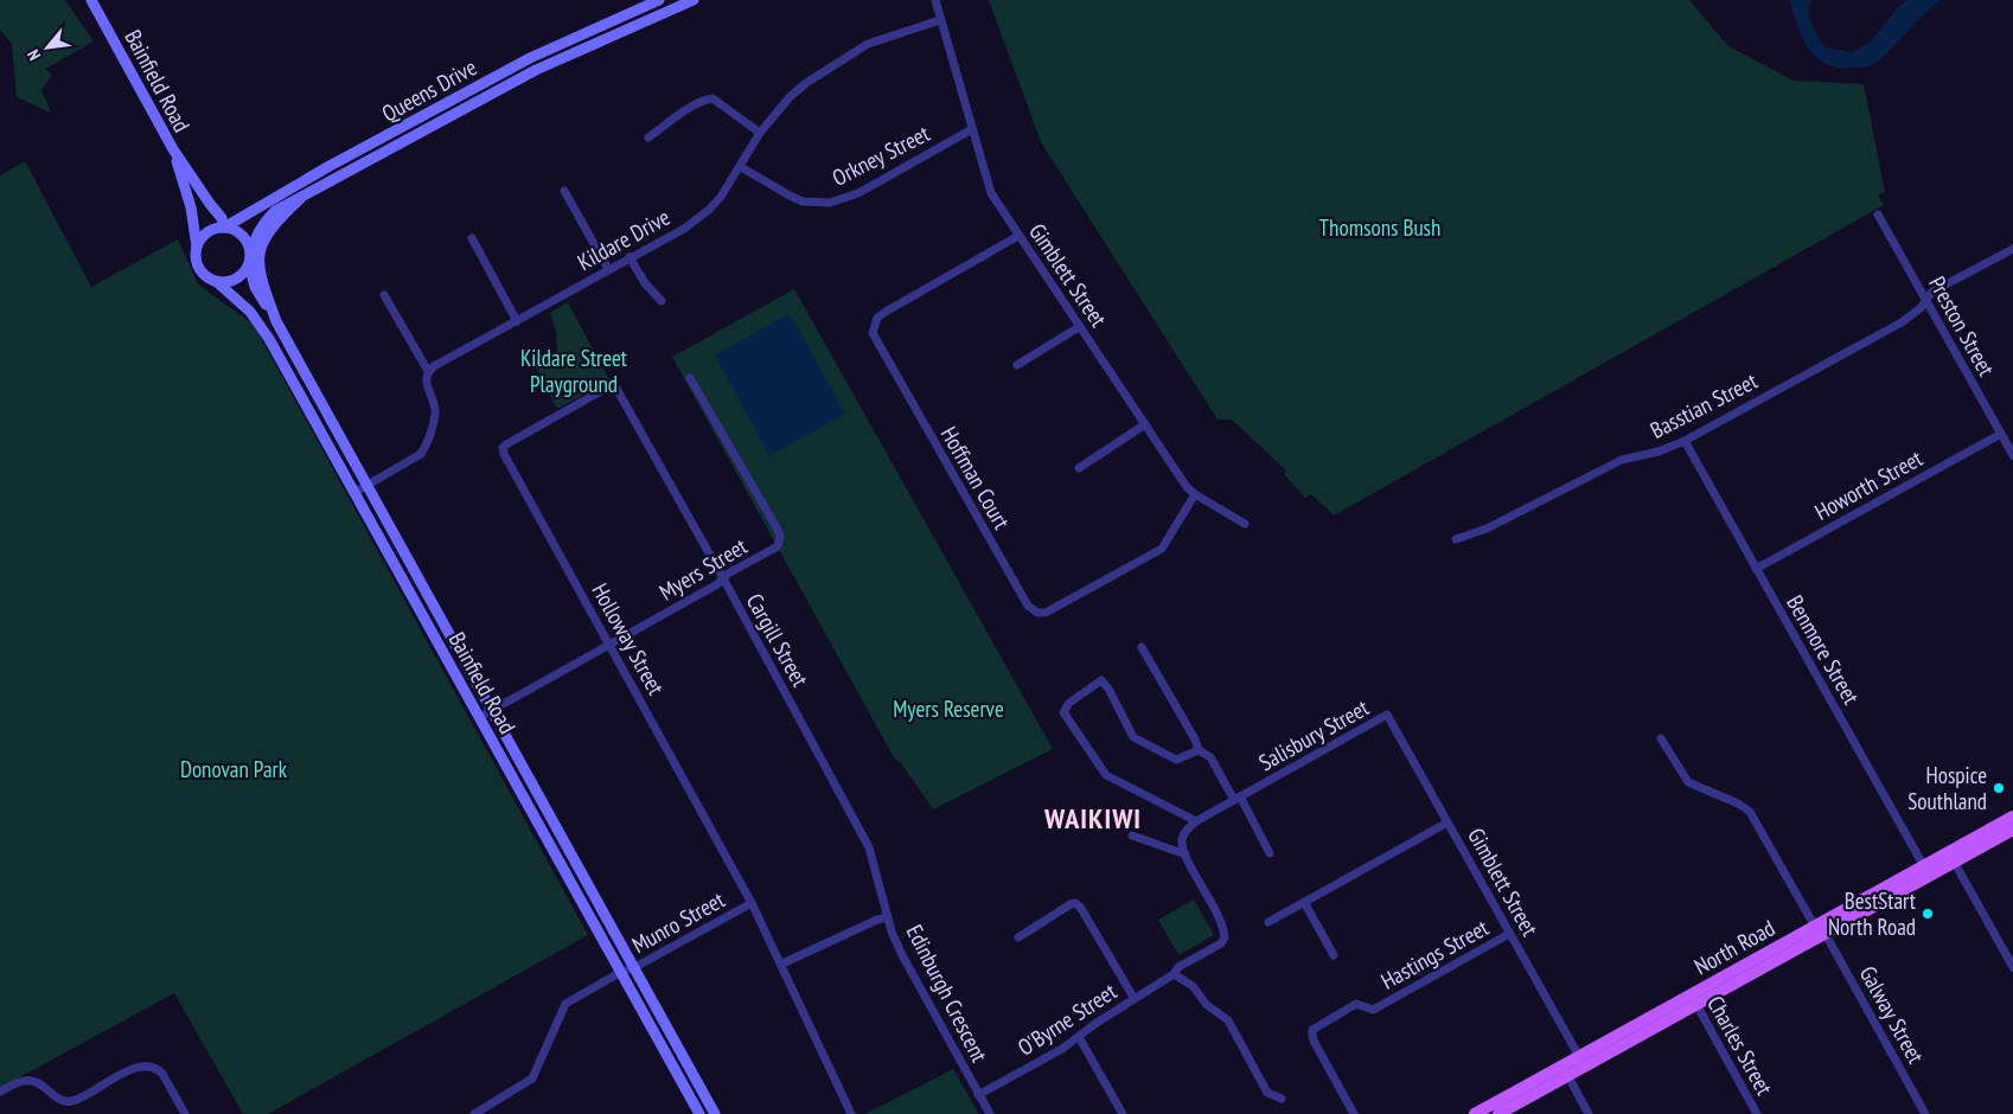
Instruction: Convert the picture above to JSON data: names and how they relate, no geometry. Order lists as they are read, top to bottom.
{
  "streets": {
    "main road": ["Bainfield Road", "Queens Drive", "North Road"],
    "street": [
      "Orkney Street",
      "Kildare Drive",
      "Gimblett Street",
      "Preston Street",
      "Basstian Street",
      "Hoffman Court",
      "Howorth Street",
      "Myers Street",
      "Holloway Street",
      "Cargill Street",
      "Benmore Street",
      "Salisbury Street",
      "Munro Street",
      "Hastings Street",
      "Edinburgh Crescent",
      "Galway Street",
      "O'Byrne Street",
      "Charles Street"
    ]
  },
  "crossings": [
    ["Bainfield Road", "Queens Drive"],
    ["Bainfield Road", "Myers Street"],
    ["Bainfield Road", "Munro Street"],
    ["Orkney Street", "Kildare Drive"],
    ["Orkney Street", "Gimblett Street"],
    ["Kildare Drive", "Gimblett Street"],
    ["Gimblett Street", "Hoffman Court"],
    ["Gimblett Street", "Salisbury Street"],
    ["Gimblett Street", "North Road"],
    ["Gimblett Street", "Hastings Street"],
    ["Preston Street", "Basstian Street"],
    ["Preston Street", "Howorth Street"],
    ["Basstian Street", "Benmore Street"],
    ["Howorth Street", "Benmore Street"],
    ["Myers Street", "Holloway Street"],
    ["Myers Street", "Cargill Street"],
    ["Holloway Street", "Cargill Street"],
    ["Holloway Street", "Munro Street"],
    ["Holloway Street", "Edinburgh Crescent"],
    ["Cargill Street", "Edinburgh Crescent"],
    ["Benmore Street", "North Road"],
    ["North Road", "Galway Street"],
    ["North Road", "Charles Street"],
    ["Edinburgh Crescent", "O'Byrne Street"]
  ],
  "districts": ["WAIKIWI"],
  "parks": [
    "Thomsons Bush",
    "Kildare Street Playground",
    "Myers Reserve",
    "Donovan Park"
  ],
  "places": ["Hospice Southland", "BestStart North Road"],
  "north": "bottom left"
}
